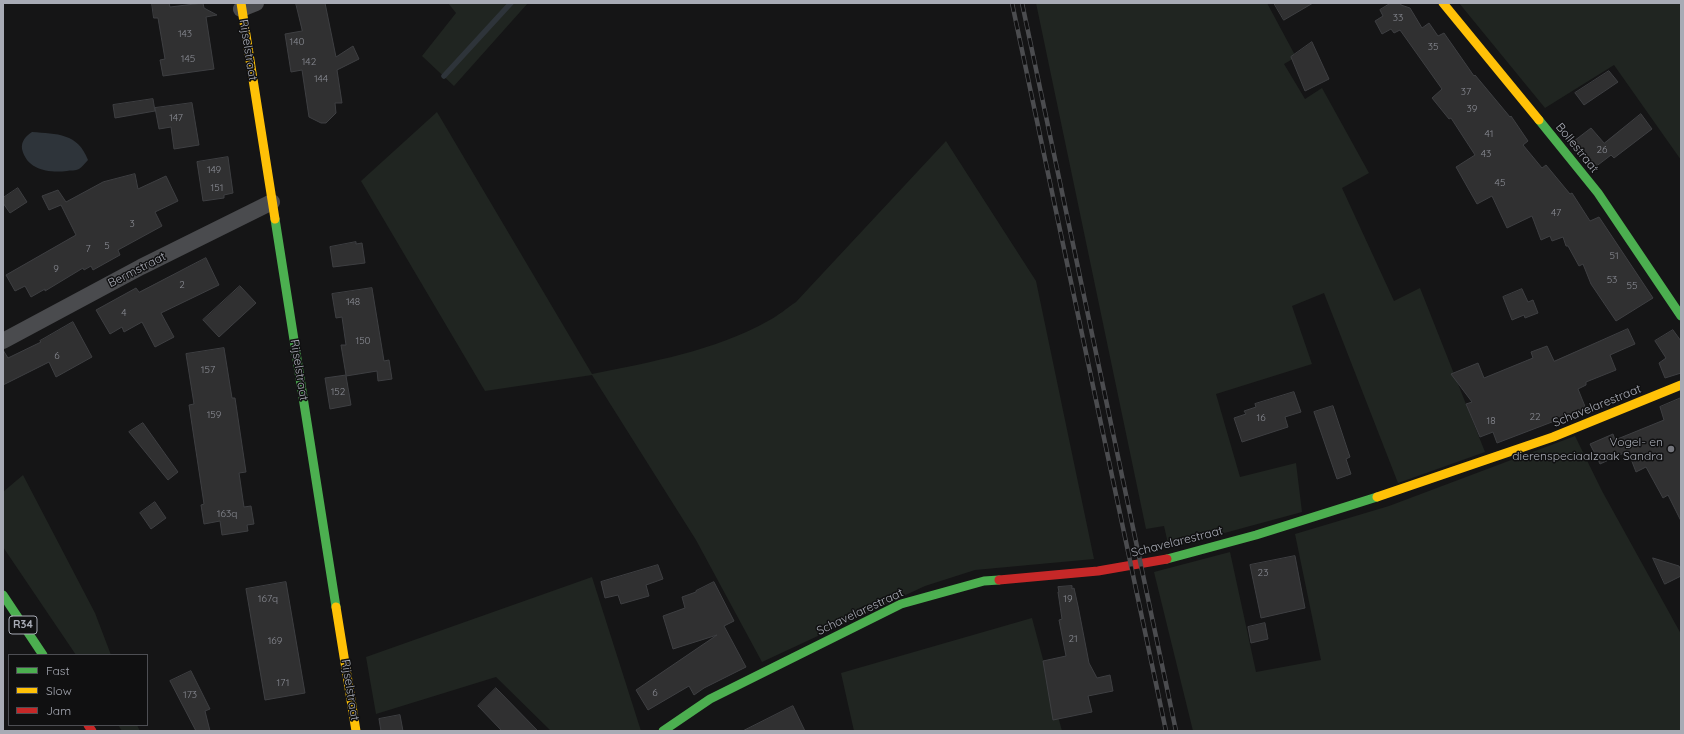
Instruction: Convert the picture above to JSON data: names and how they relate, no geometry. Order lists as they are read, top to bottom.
{
  "streets": {
    "street": [
      "Rijselstraat",
      "Bollestraat",
      "Bermstraat",
      "Schavelarestraat",
      "R34"
    ]
  },
  "crossings": [
    ["Rijselstraat", "Bermstraat"]
  ],
  "places": ["Vogel- en dierenspeciaalzaak Sandra"],
  "house_numbers": [
    "33",
    "143",
    "140",
    "35",
    "145",
    "142",
    "144",
    "37",
    "39",
    "147",
    "41",
    "26",
    "43",
    "149",
    "45",
    "151",
    "47",
    "3",
    "5",
    "7",
    "51",
    "9",
    "53",
    "2",
    "55",
    "148",
    "4",
    "150",
    "6",
    "157",
    "152",
    "159",
    "22",
    "16",
    "18",
    "163q",
    "23",
    "167q",
    "19",
    "21",
    "169",
    "171",
    "6",
    "173"
  ],
  "legend": ["Fast", "Slow", "Jam"]
}
